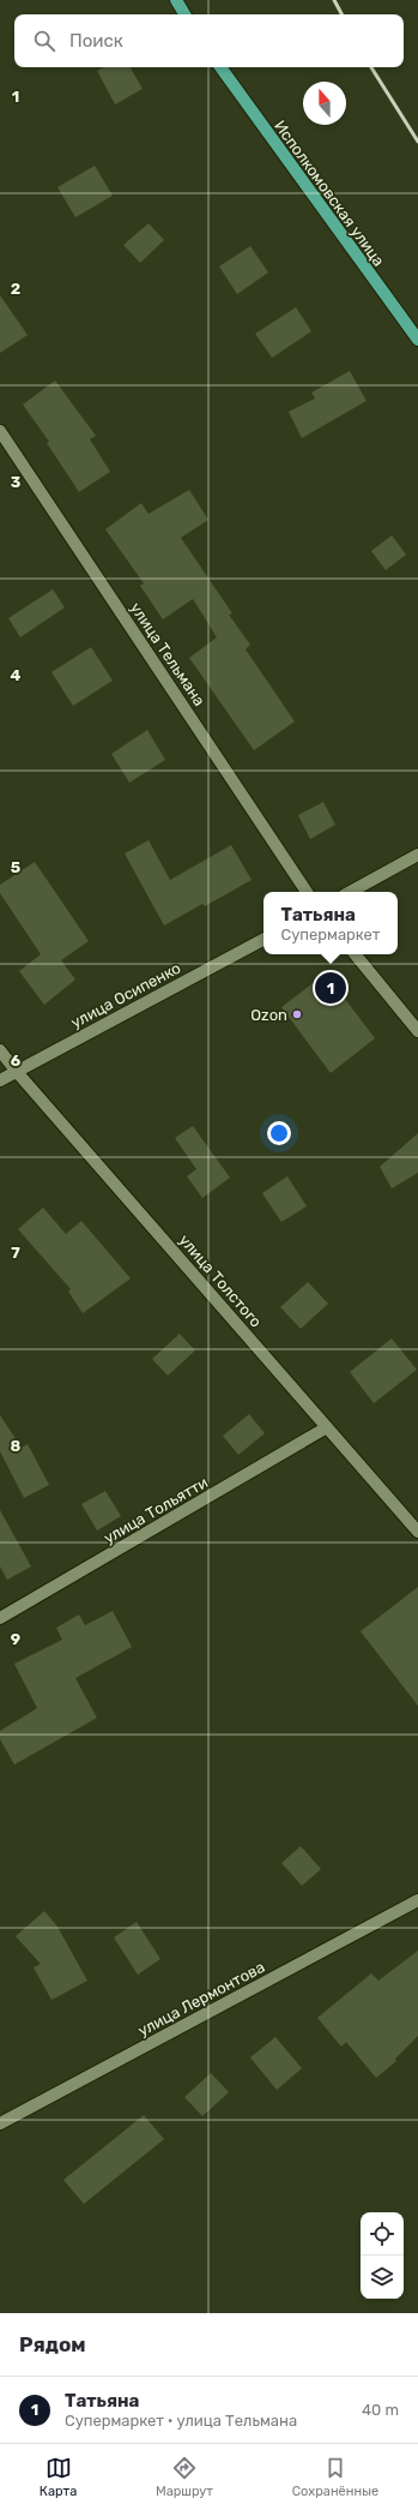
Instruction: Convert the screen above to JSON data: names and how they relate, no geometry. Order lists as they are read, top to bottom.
{
  "streets": {
    "main road": ["Исполкомовская улица"],
    "street": [
      "улица Тельмана",
      "улица Осипенко",
      "улица Толстого",
      "улица Тольятти",
      "улица Лермонтова"
    ]
  },
  "crossings": [
    ["улица Осипенко", "улица Толстого"],
    ["улица Толстого", "улица Тольятти"]
  ],
  "places": ["Ozon"],
  "north": "top",
  "page": {
    "search": "Поиск",
    "popup": ["Татьяна", "Супермаркет"],
    "pins": "1",
    "heading": "Рядом",
    "list": [
      {
        "mark": "1",
        "name": "Татьяна",
        "note": "Супермаркет · улица Тельмана",
        "value": "40 m"
      }
    ],
    "nav": ["Карта", "Маршрут", "Сохранённые"]
  },
  "grid": {
    "rows": [
      "1",
      "2",
      "3",
      "4",
      "5",
      "6",
      "7",
      "8",
      "9"
    ]
  }
}
